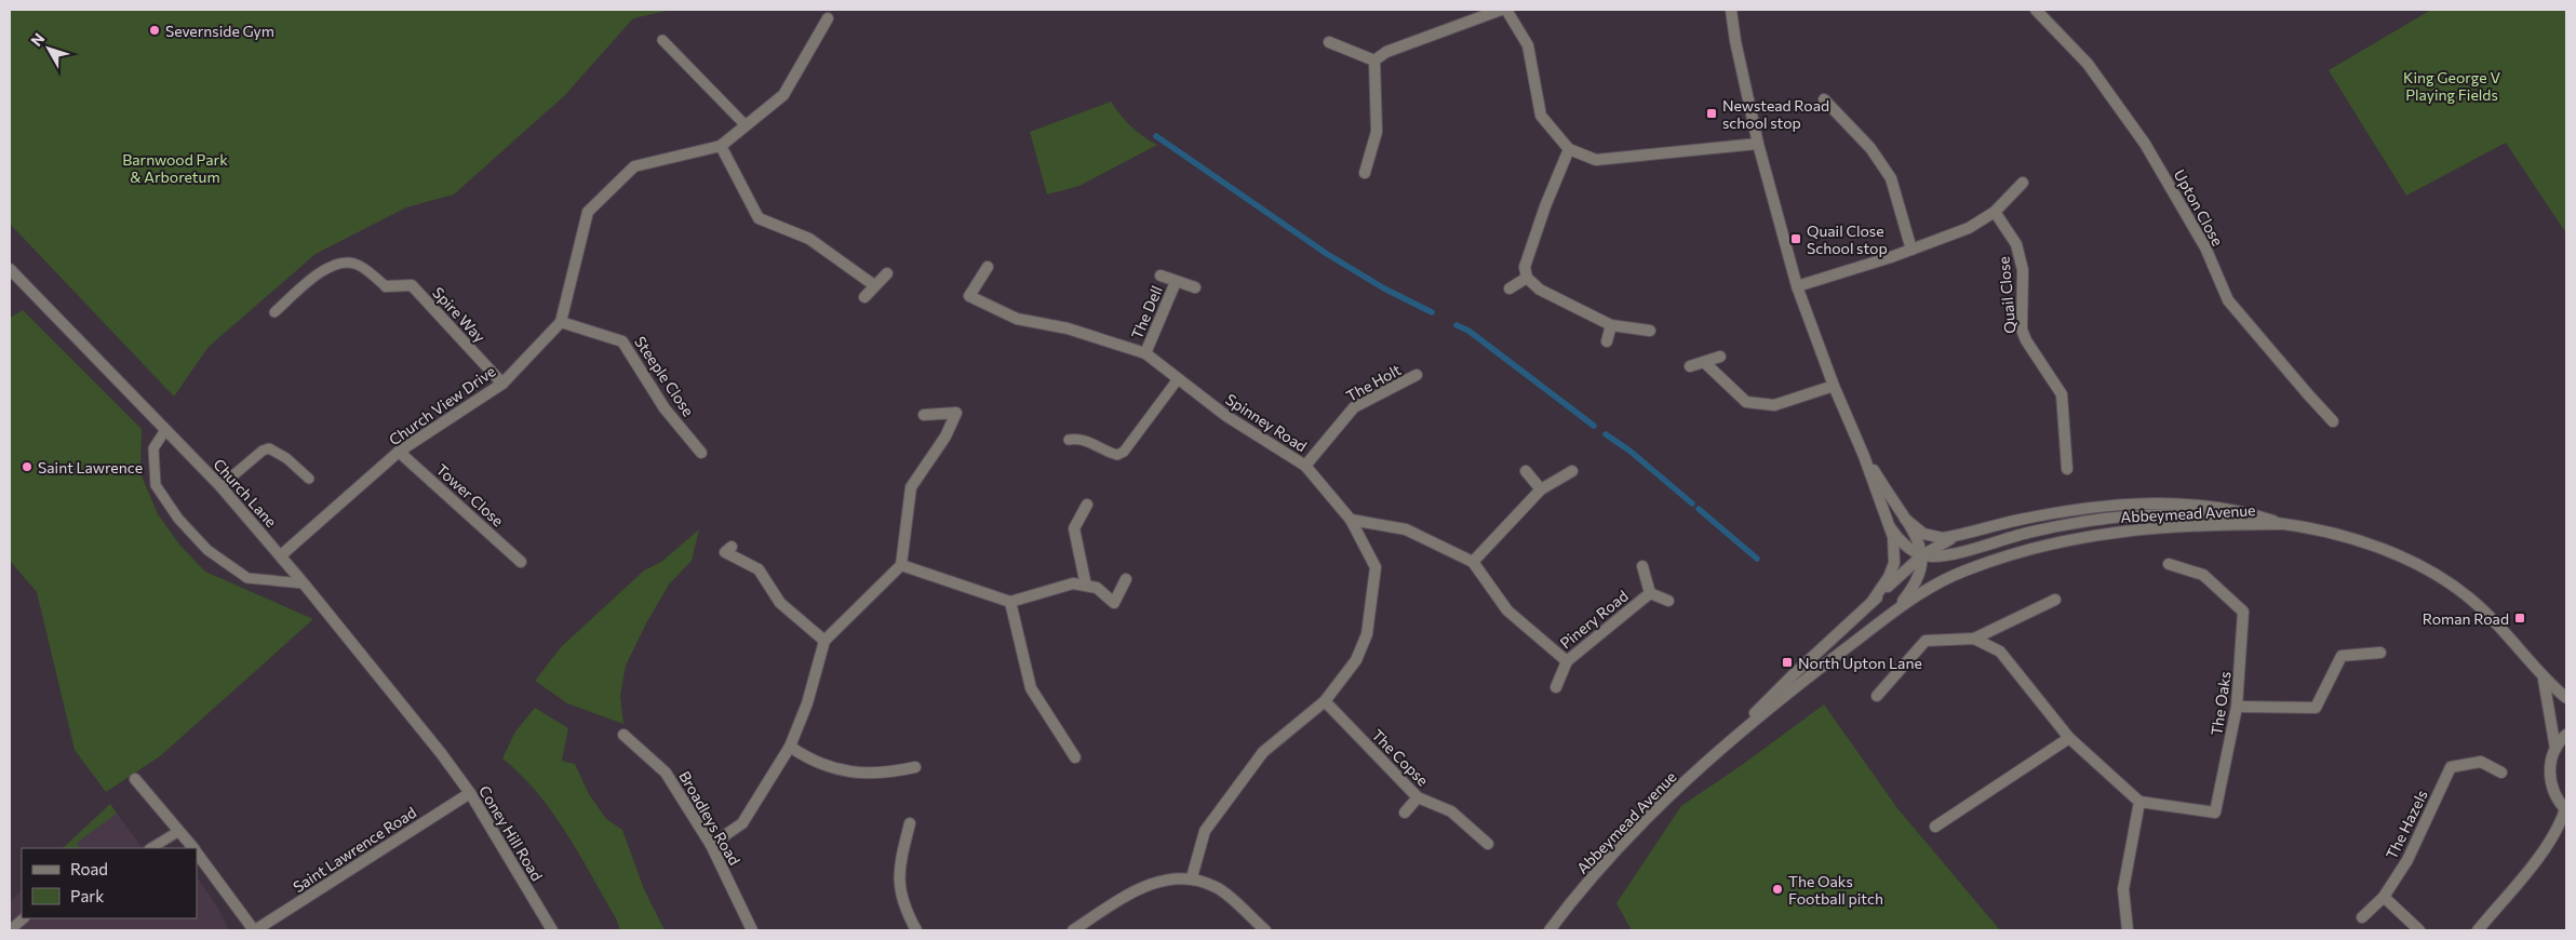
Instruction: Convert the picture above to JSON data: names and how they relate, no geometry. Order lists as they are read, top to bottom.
{
  "streets": {
    "street": [
      "Upton Close",
      "Quail Close",
      "The Dell",
      "Spire Way",
      "Steeple Close",
      "The Holt",
      "Church View Drive",
      "Spinney Road",
      "Church Lane",
      "Tower Close",
      "Abbeymead Avenue",
      "Pinery Road",
      "The Oaks",
      "The Copse",
      "Broadleys Road",
      "The Hazels",
      "Coney Hill Road",
      "Saint Lawrence Road"
    ]
  },
  "crossings": [
    ["The Dell", "Spinney Road"],
    ["Spire Way", "Church View Drive"],
    ["Steeple Close", "Church View Drive"],
    ["The Holt", "Spinney Road"],
    ["Church View Drive", "Church Lane"],
    ["Church View Drive", "Tower Close"],
    ["Spinney Road", "Pinery Road"],
    ["Spinney Road", "The Copse"],
    ["Church Lane", "Coney Hill Road"],
    ["Coney Hill Road", "Saint Lawrence Road"]
  ],
  "parks": ["King George V Playing Fields", "Barnwood Park & Arboretum"],
  "places": {
    "other": ["Severnside Gym", "Saint Lawrence", "The Oaks Football pitch"],
    "transit": [
      "Newstead Road school stop",
      "Quail Close School stop",
      "Roman Road",
      "North Upton Lane"
    ]
  },
  "legend": ["Road", "Park"],
  "north": "top left"
}
